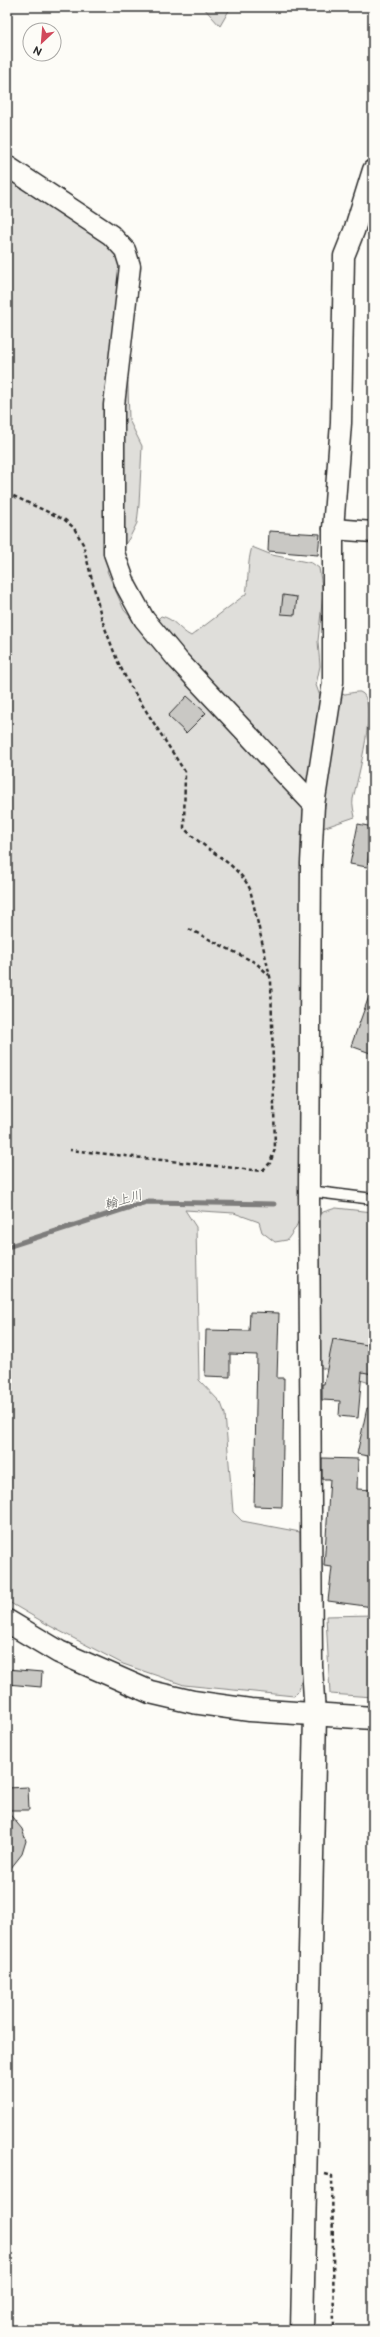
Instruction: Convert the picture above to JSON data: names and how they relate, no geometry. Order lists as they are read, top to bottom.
{
  "water": ["輪上川"],
  "north": "bottom left"
}
